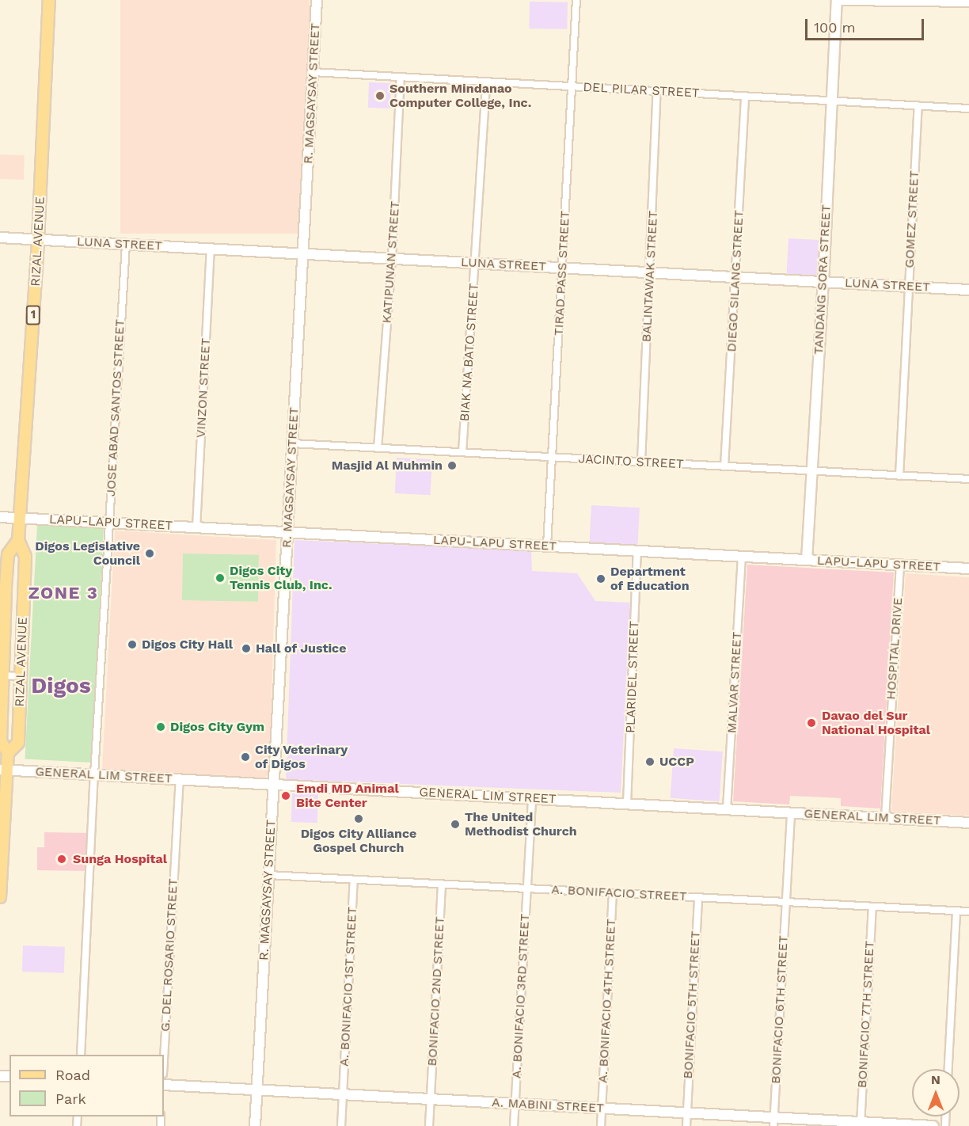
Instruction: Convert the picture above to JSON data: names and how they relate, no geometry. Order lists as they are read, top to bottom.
{
  "streets": {
    "main road": ["RIZAL AVENUE", "1"],
    "street": [
      "DEL PILAR STREET",
      "R. MAGSAYSAY STREET",
      "GOMEZ STREET",
      "LUNA STREET",
      "KATIPUNAN STREET",
      "TIRAD PASS STREET",
      "BALINTAWAK STREET",
      "TANDANG SORA STREET",
      "DIEGO SILANG STREET",
      "BIAK NA BATO STREET",
      "VINZON STREET",
      "JOSE ABAD SANTOS STREET",
      "JACINTO STREET",
      "LAPU-LAPU STREET",
      "HOSPITAL DRIVE",
      "PLARIDEL STREET",
      "MALVAR STREET",
      "GENERAL LIM STREET",
      "A. BONIFACIO STREET",
      "G. DEL ROSARIO STREET",
      "A. BONIFACIO 1ST STREET",
      "BONIFACIO 2ND STREET",
      "A. BONIFACIO 3RD STREET",
      "A. BONIFACIO 4TH STREET",
      "BONIFACIO 5TH STREET",
      "BONIFACIO 6TH STREET",
      "BONIFACIO 7TH STREET",
      "A. MABINI STREET"
    ]
  },
  "crossings": [
    ["DEL PILAR STREET", "R. MAGSAYSAY STREET"],
    ["DEL PILAR STREET", "GOMEZ STREET"],
    ["DEL PILAR STREET", "KATIPUNAN STREET"],
    ["DEL PILAR STREET", "TIRAD PASS STREET"],
    ["DEL PILAR STREET", "BALINTAWAK STREET"],
    ["DEL PILAR STREET", "TANDANG SORA STREET"],
    ["DEL PILAR STREET", "DIEGO SILANG STREET"],
    ["DEL PILAR STREET", "BIAK NA BATO STREET"],
    ["R. MAGSAYSAY STREET", "LUNA STREET"],
    ["R. MAGSAYSAY STREET", "JACINTO STREET"],
    ["R. MAGSAYSAY STREET", "LAPU-LAPU STREET"],
    ["R. MAGSAYSAY STREET", "GENERAL LIM STREET"],
    ["R. MAGSAYSAY STREET", "A. BONIFACIO STREET"],
    ["R. MAGSAYSAY STREET", "A. MABINI STREET"],
    ["GOMEZ STREET", "LUNA STREET"],
    ["GOMEZ STREET", "JACINTO STREET"],
    ["RIZAL AVENUE", "LUNA STREET"],
    ["RIZAL AVENUE", "LAPU-LAPU STREET"],
    ["RIZAL AVENUE", "GENERAL LIM STREET"],
    ["LUNA STREET", "KATIPUNAN STREET"],
    ["LUNA STREET", "TIRAD PASS STREET"],
    ["LUNA STREET", "BALINTAWAK STREET"],
    ["LUNA STREET", "TANDANG SORA STREET"],
    ["LUNA STREET", "DIEGO SILANG STREET"],
    ["LUNA STREET", "BIAK NA BATO STREET"],
    ["LUNA STREET", "VINZON STREET"],
    ["LUNA STREET", "JOSE ABAD SANTOS STREET"],
    ["KATIPUNAN STREET", "JACINTO STREET"],
    ["TIRAD PASS STREET", "JACINTO STREET"],
    ["TIRAD PASS STREET", "LAPU-LAPU STREET"],
    ["BALINTAWAK STREET", "JACINTO STREET"],
    ["TANDANG SORA STREET", "JACINTO STREET"],
    ["TANDANG SORA STREET", "LAPU-LAPU STREET"],
    ["DIEGO SILANG STREET", "JACINTO STREET"],
    ["BIAK NA BATO STREET", "JACINTO STREET"],
    ["VINZON STREET", "LAPU-LAPU STREET"],
    ["JOSE ABAD SANTOS STREET", "LAPU-LAPU STREET"],
    ["JOSE ABAD SANTOS STREET", "GENERAL LIM STREET"],
    ["LAPU-LAPU STREET", "HOSPITAL DRIVE"],
    ["LAPU-LAPU STREET", "PLARIDEL STREET"],
    ["LAPU-LAPU STREET", "MALVAR STREET"],
    ["HOSPITAL DRIVE", "GENERAL LIM STREET"],
    ["PLARIDEL STREET", "GENERAL LIM STREET"],
    ["MALVAR STREET", "GENERAL LIM STREET"],
    ["GENERAL LIM STREET", "G. DEL ROSARIO STREET"],
    ["GENERAL LIM STREET", "A. BONIFACIO 3RD STREET"],
    ["GENERAL LIM STREET", "BONIFACIO 6TH STREET"],
    ["A. BONIFACIO STREET", "A. BONIFACIO 1ST STREET"],
    ["A. BONIFACIO STREET", "BONIFACIO 2ND STREET"],
    ["A. BONIFACIO STREET", "A. BONIFACIO 3RD STREET"],
    ["A. BONIFACIO STREET", "A. BONIFACIO 4TH STREET"],
    ["A. BONIFACIO STREET", "BONIFACIO 5TH STREET"],
    ["A. BONIFACIO STREET", "BONIFACIO 6TH STREET"],
    ["A. BONIFACIO STREET", "BONIFACIO 7TH STREET"],
    ["A. BONIFACIO 1ST STREET", "A. MABINI STREET"],
    ["BONIFACIO 2ND STREET", "A. MABINI STREET"],
    ["A. BONIFACIO 3RD STREET", "A. MABINI STREET"],
    ["A. BONIFACIO 4TH STREET", "A. MABINI STREET"],
    ["BONIFACIO 5TH STREET", "A. MABINI STREET"],
    ["BONIFACIO 6TH STREET", "A. MABINI STREET"],
    ["BONIFACIO 7TH STREET", "A. MABINI STREET"]
  ],
  "districts": ["ZONE 3", "Digos"],
  "places": [
    "Southern Mindanao Computer College, Inc.",
    "Masjid Al Muhmin",
    "Digos Legislative Council",
    "Digos City Tennis Club, Inc.",
    "Department of Education",
    "Digos City Hall",
    "Hall of Justice",
    "Davao del Sur National Hospital",
    "Digos City Gym",
    "City Veterinary of Digos",
    "UCCP",
    "Emdi MD Animal Bite Center",
    "Digos City Alliance Gospel Church",
    "The United Methodist Church",
    "Sunga Hospital"
  ],
  "legend": ["Road", "Park"],
  "scale_bar": "100 m",
  "north": "top"
}
